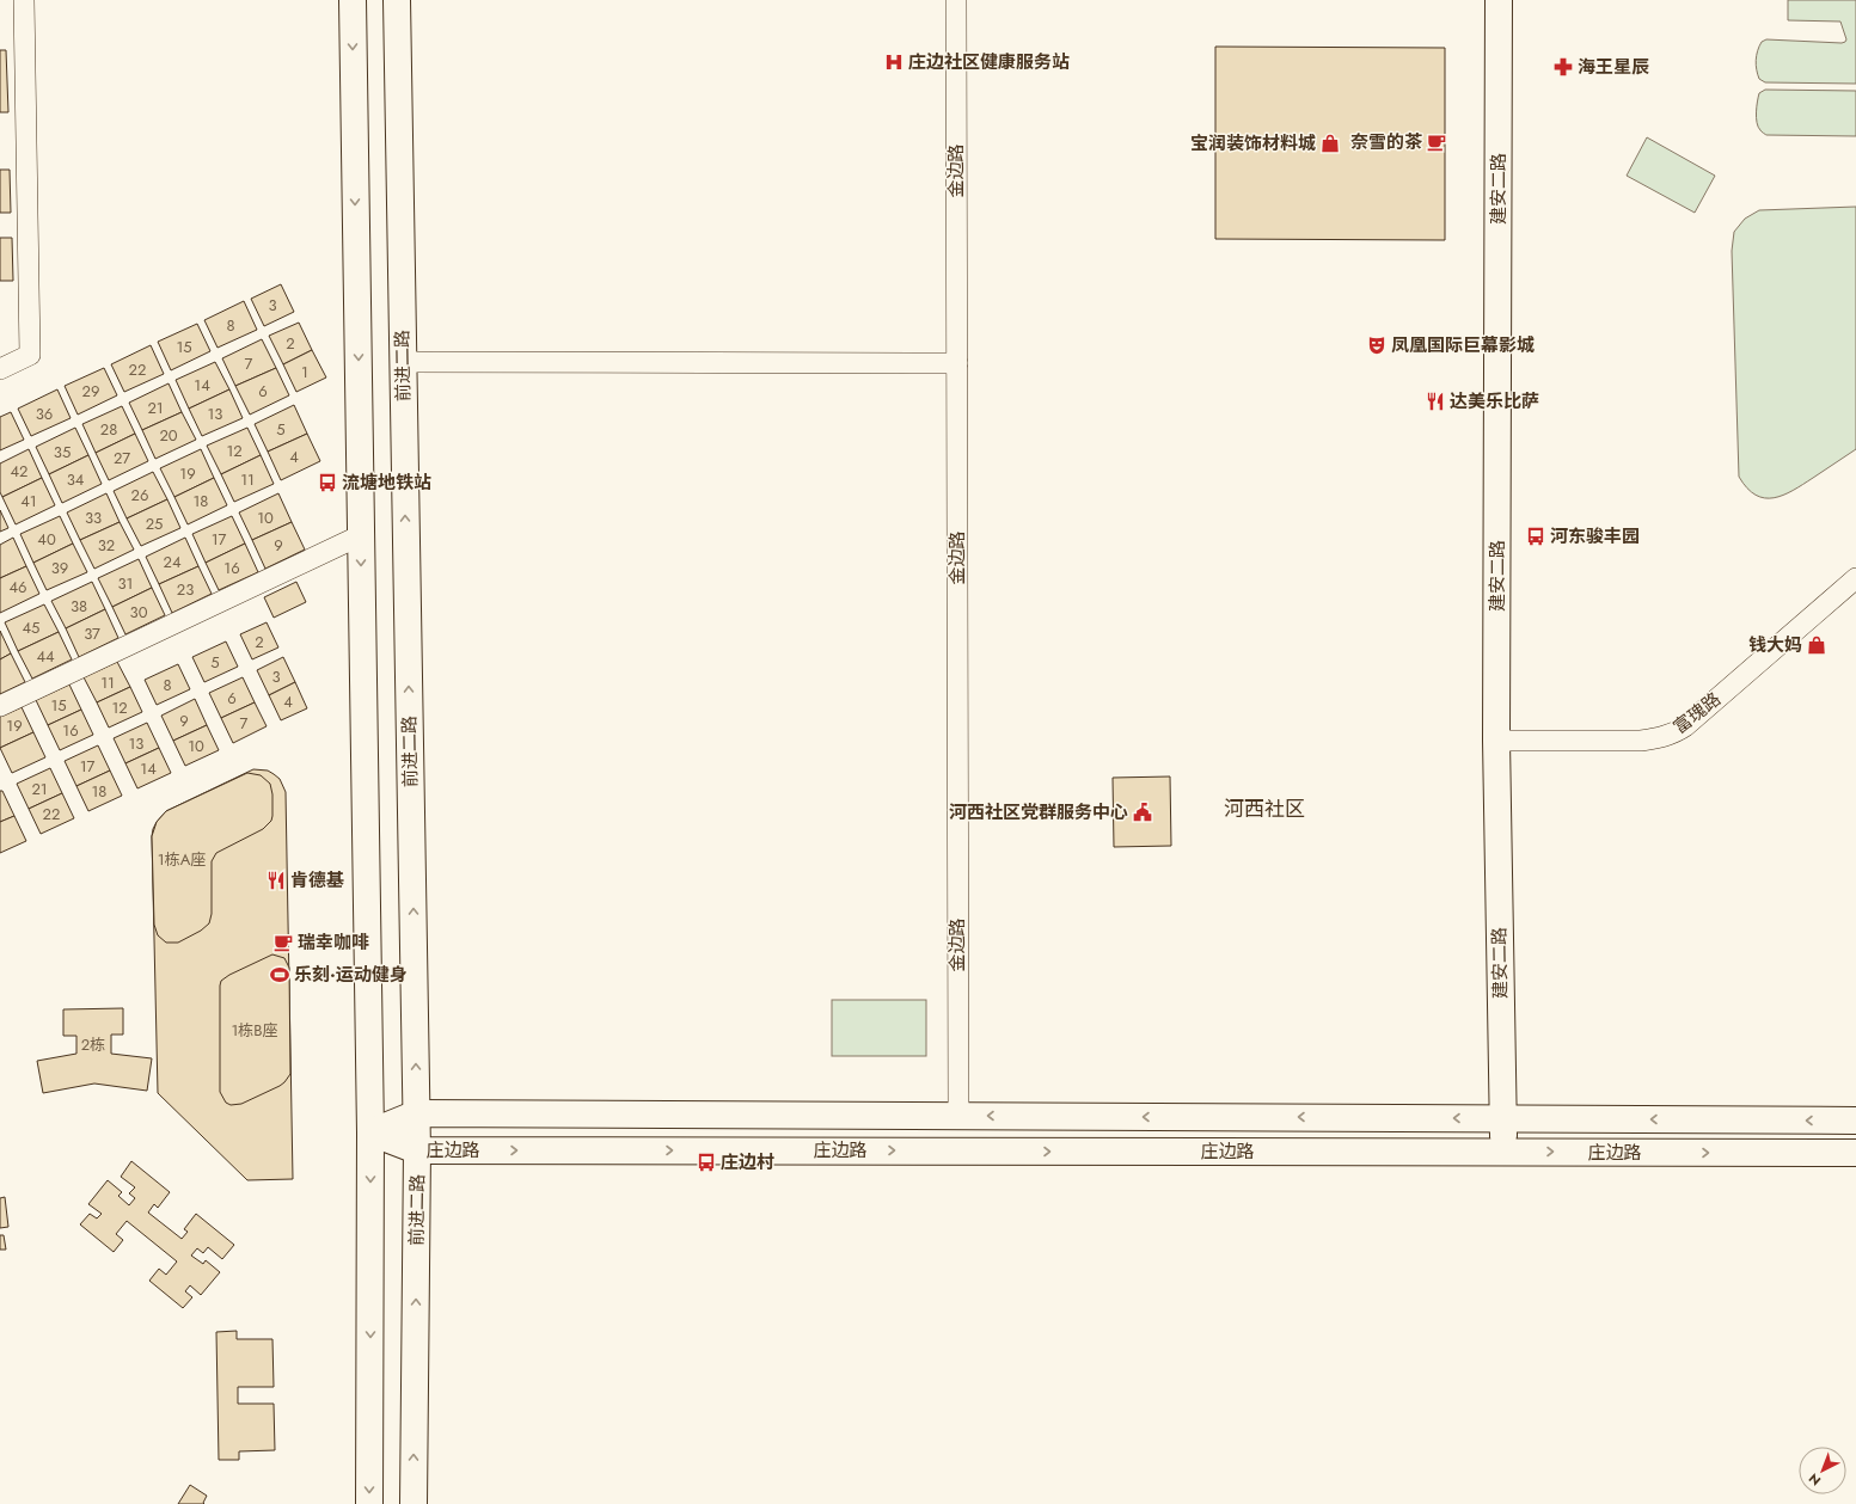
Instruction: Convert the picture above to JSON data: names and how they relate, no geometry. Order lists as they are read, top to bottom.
{
  "streets": {
    "main road": ["建安二路", "前进二路", "庄边路"],
    "street": ["金边路", "富瑰路"]
  },
  "crossings": [
    ["金边路", "庄边路"],
    ["建安二路", "富瑰路"],
    ["建安二路", "庄边路"],
    ["前进二路", "庄边路"]
  ],
  "districts": ["河西社区"],
  "places": {
    "hospital": ["庄边社区健康服务站"],
    "pharmacy": ["海王星辰"],
    "cafe": ["奈雪的茶", "瑞幸咖啡"],
    "shop": ["宝润装饰材料城", "钱大妈"],
    "theatre": ["凤凰国际巨幕影城"],
    "restaurant": ["达美乐比萨", "肯德基"],
    "bus stop": ["流塘地铁站", "河东骏丰园", "庄边村"],
    "public building": ["河西社区党群服务中心"],
    "sports": ["乐刻·运动健身"]
  },
  "house_numbers": [
    "3",
    "8",
    "2",
    "15",
    "7",
    "22",
    "1",
    "14",
    "29",
    "6",
    "21",
    "36",
    "13",
    "28",
    "5",
    "20",
    "12",
    "35",
    "4",
    "27",
    "42",
    "19",
    "34",
    "11",
    "26",
    "41",
    "18",
    "33",
    "10",
    "25",
    "40",
    "17",
    "32",
    "9",
    "24",
    "39",
    "16",
    "31",
    "46",
    "23",
    "38",
    "30",
    "45",
    "37",
    "2",
    "44",
    "5",
    "3",
    "11",
    "8",
    "6",
    "4",
    "15",
    "12",
    "9",
    "7",
    "19",
    "16",
    "13",
    "10",
    "17",
    "14",
    "21",
    "18",
    "22",
    "1栋A座",
    "1栋B座",
    "2栋"
  ],
  "north": "bottom left"
}
